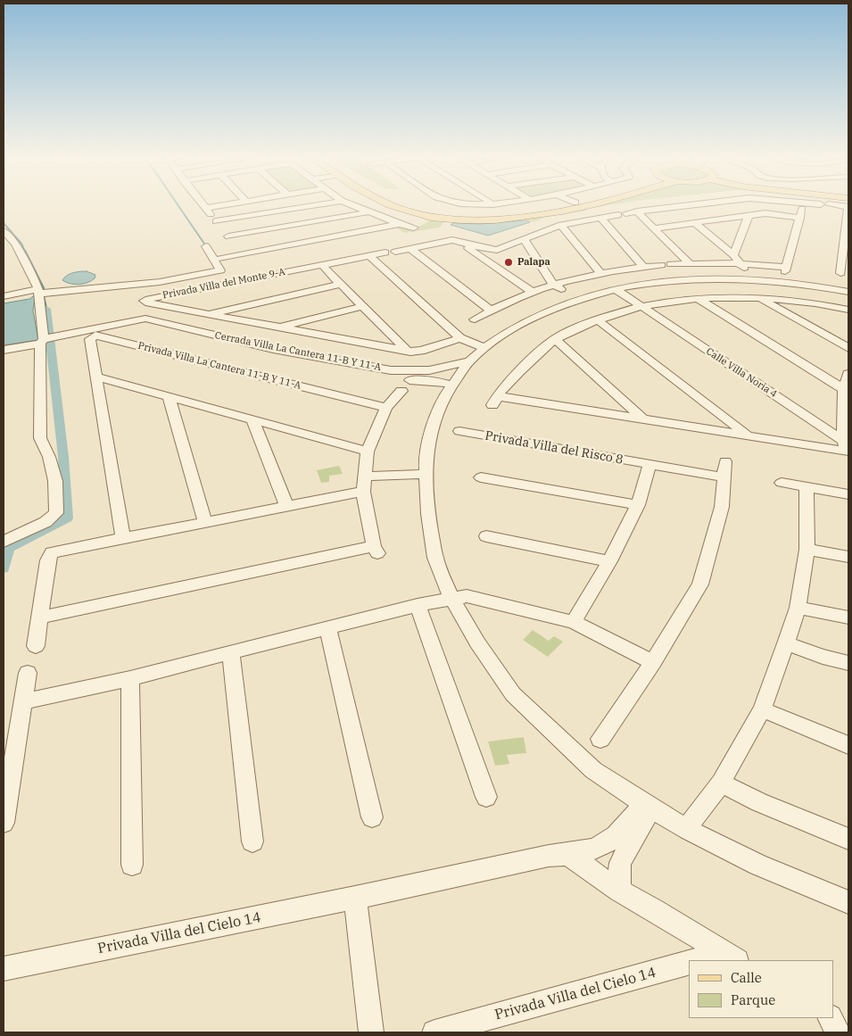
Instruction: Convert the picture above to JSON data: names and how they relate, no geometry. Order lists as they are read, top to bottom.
{
  "streets": {
    "street": [
      "Privada Villa del Monte 9-A",
      "Cerrada Villa La Cantera 11-B Y 11-A",
      "Privada Villa La Cantera 11-B Y 11-A",
      "Calle Villa Noria 4",
      "Privada Villa del Risco 8",
      "Privada Villa del Cielo 14"
    ]
  },
  "places": ["Palapa"],
  "legend": ["Calle", "Parque"]
}
